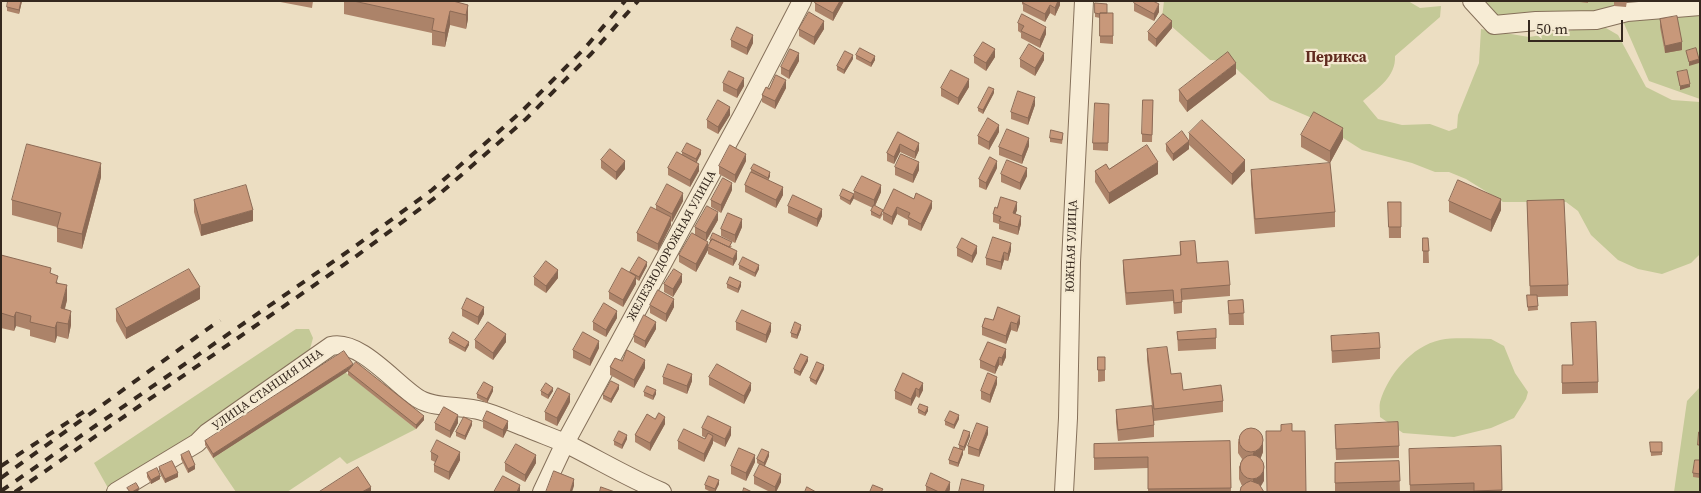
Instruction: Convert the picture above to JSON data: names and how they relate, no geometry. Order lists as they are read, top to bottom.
{
  "streets": {
    "street": ["ЖЕЛЕЗНОДОРОЖНАЯ УЛИЦА", "ЮЖНАЯ УЛИЦА", "УЛИЦА СТАНЦИЯ ЦНА"]
  },
  "crossings": [
    ["ЖЕЛЕЗНОДОРОЖНАЯ УЛИЦА", "УЛИЦА СТАНЦИЯ ЦНА"]
  ],
  "districts": ["Перикса"],
  "scale_bar": "50 m"
}
